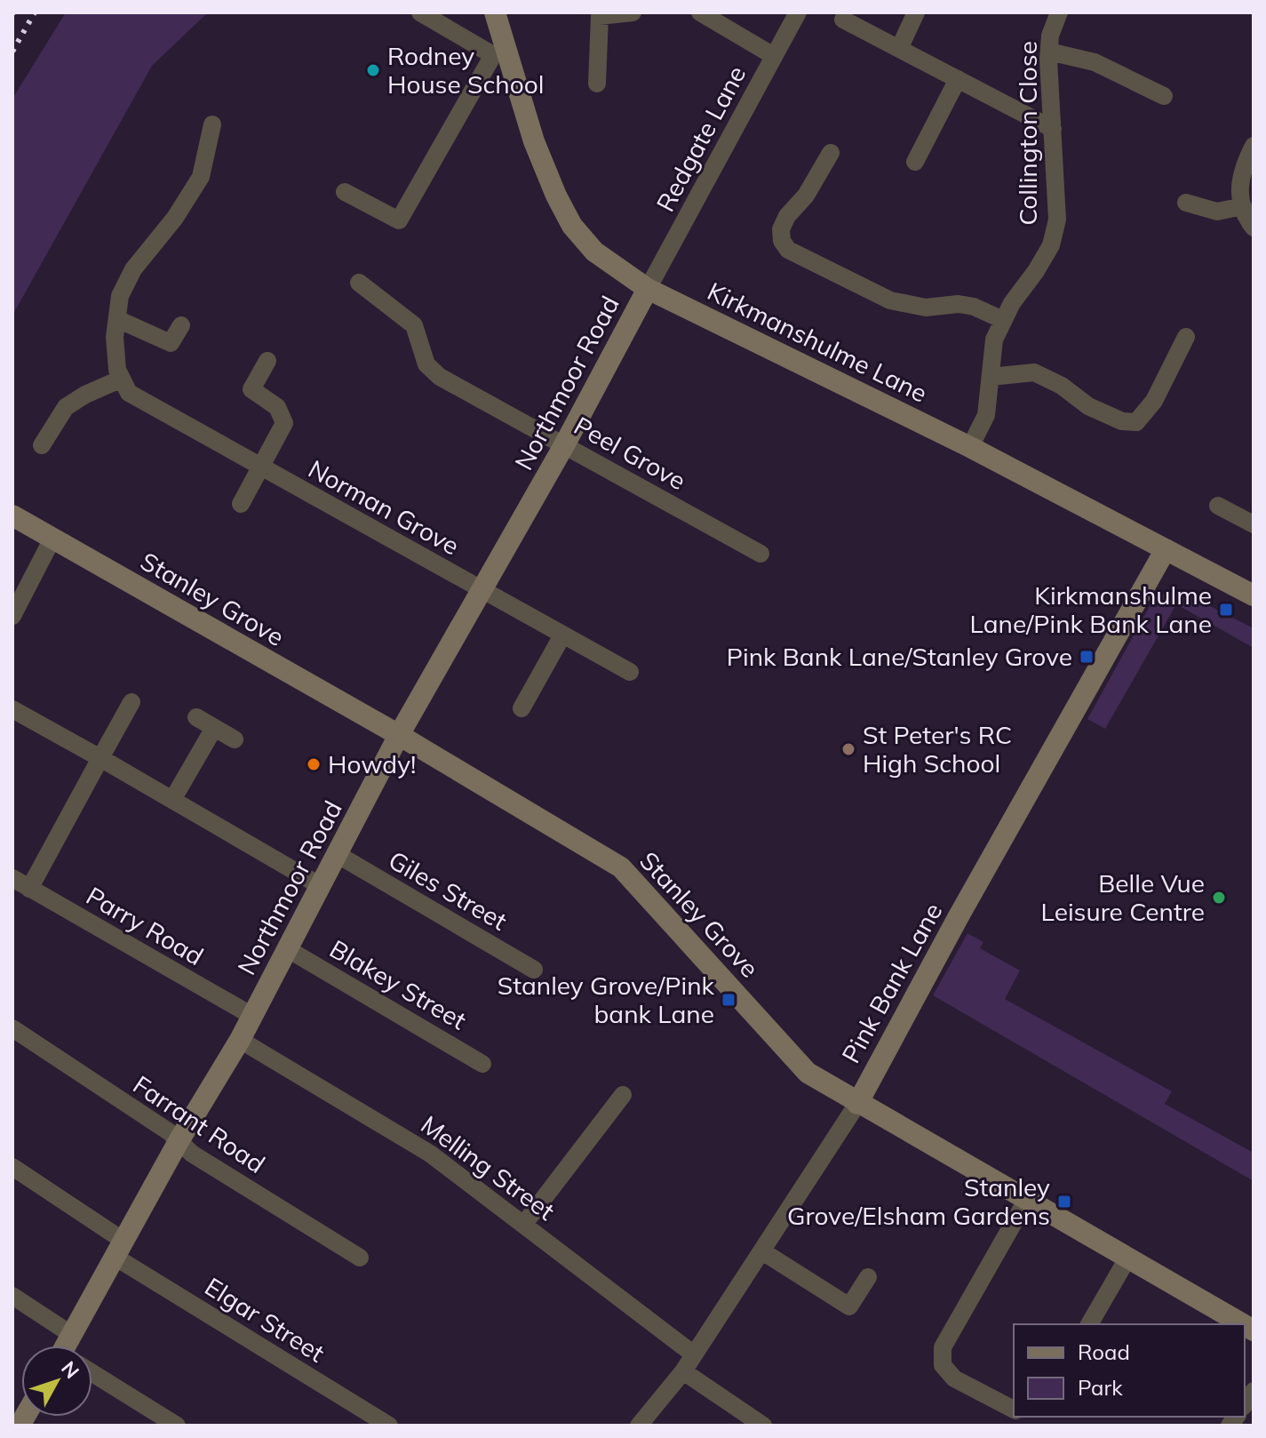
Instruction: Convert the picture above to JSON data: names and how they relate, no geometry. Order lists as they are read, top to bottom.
{
  "streets": {
    "street": [
      "Collington Close",
      "Redgate Lane",
      "Kirkmanshulme Lane",
      "Northmoor Road",
      "Peel Grove",
      "Norman Grove",
      "Stanley Grove",
      "Giles Street",
      "Parry Road",
      "Pink Bank Lane",
      "Blakey Street",
      "Farrant Road",
      "Melling Street",
      "Elgar Street"
    ]
  },
  "crossings": [
    ["Collington Close", "Kirkmanshulme Lane"],
    ["Redgate Lane", "Kirkmanshulme Lane"],
    ["Redgate Lane", "Northmoor Road"],
    ["Kirkmanshulme Lane", "Northmoor Road"],
    ["Kirkmanshulme Lane", "Pink Bank Lane"],
    ["Northmoor Road", "Peel Grove"],
    ["Northmoor Road", "Norman Grove"],
    ["Northmoor Road", "Stanley Grove"],
    ["Northmoor Road", "Giles Street"],
    ["Northmoor Road", "Parry Road"],
    ["Northmoor Road", "Blakey Street"],
    ["Northmoor Road", "Farrant Road"],
    ["Northmoor Road", "Melling Street"],
    ["Northmoor Road", "Elgar Street"],
    ["Stanley Grove", "Pink Bank Lane"],
    ["Pink Bank Lane", "Melling Street"]
  ],
  "places": {
    "other": [
      "Rodney House School",
      "St Peter's RC High School",
      "Howdy!",
      "Belle Vue Leisure Centre"
    ],
    "transit": [
      "Kirkmanshulme Lane/Pink Bank Lane",
      "Pink Bank Lane/Stanley Grove",
      "Stanley Grove/Pink bank Lane",
      "Stanley Grove/Elsham Gardens"
    ]
  },
  "legend": ["Road", "Park"],
  "north": "top right"
}
